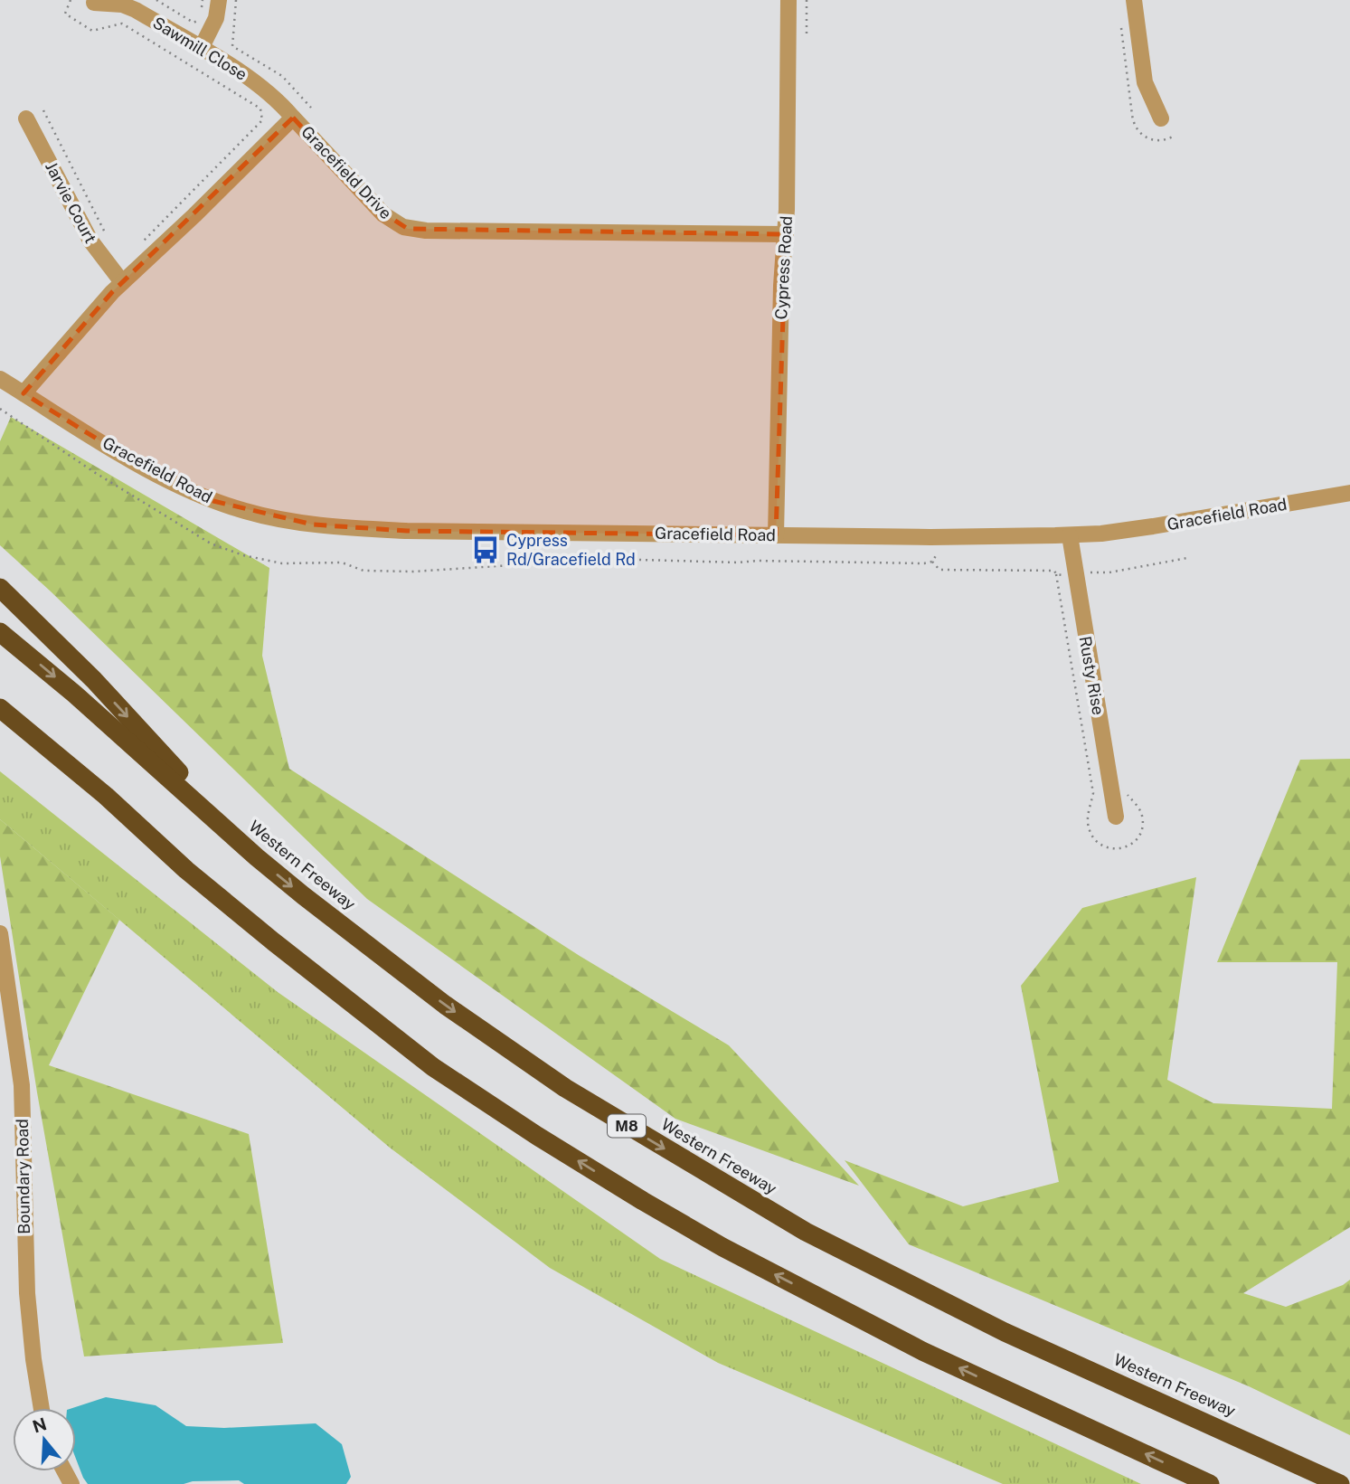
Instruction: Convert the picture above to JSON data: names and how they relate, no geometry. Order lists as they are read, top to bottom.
{
  "streets": {
    "highway": ["Western Freeway", "M8"],
    "street": [
      "Sawmill Close",
      "Gracefield Drive",
      "Jarvie Court",
      "Cypress Road",
      "Gracefield Road",
      "Rusty Rise",
      "Boundary Road"
    ]
  },
  "crossings": [
    ["Sawmill Close", "Gracefield Drive"],
    ["Gracefield Drive", "Jarvie Court"],
    ["Gracefield Drive", "Cypress Road"],
    ["Gracefield Drive", "Gracefield Road"],
    ["Cypress Road", "Gracefield Road"],
    ["Gracefield Road", "Rusty Rise"]
  ],
  "places": {
    "bus stop": ["Cypress Rd/Gracefield Rd"]
  },
  "north": "top"
}
